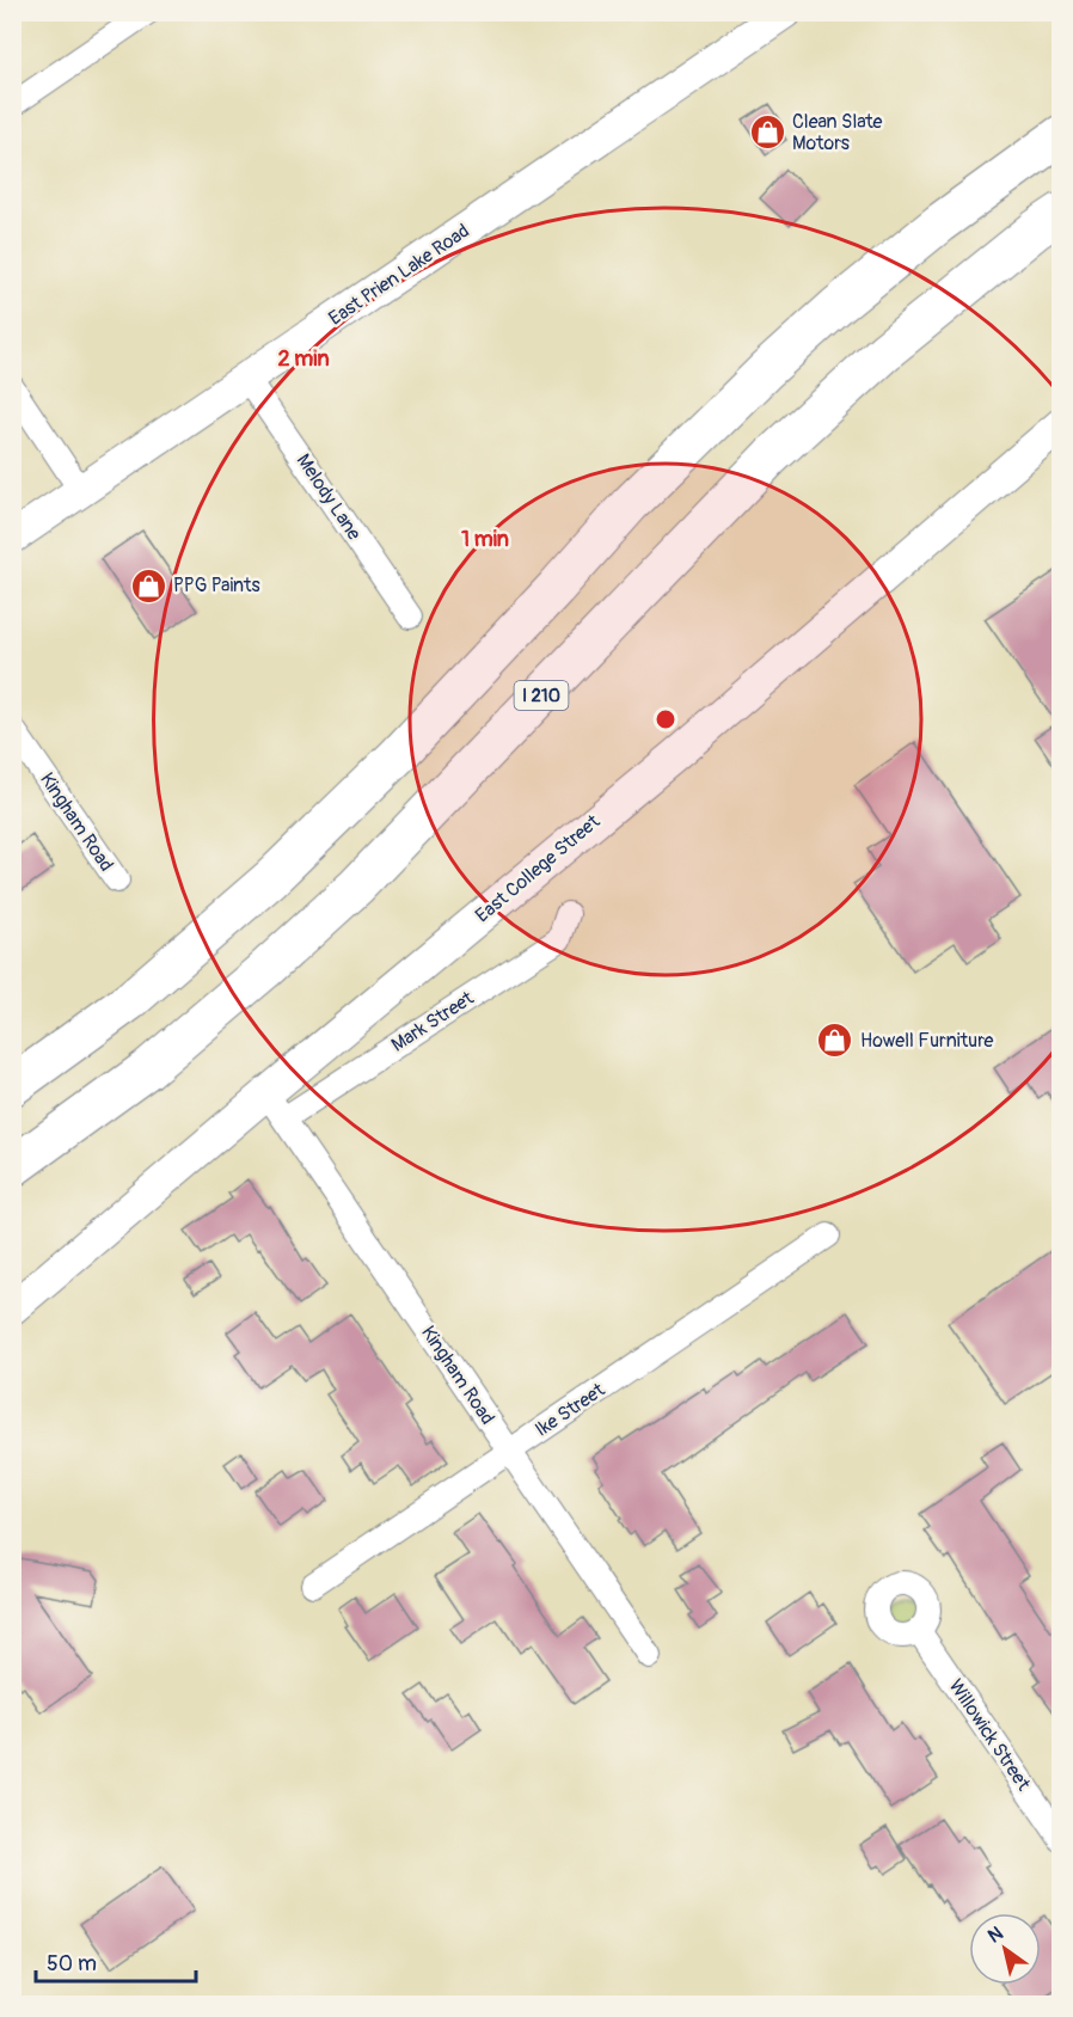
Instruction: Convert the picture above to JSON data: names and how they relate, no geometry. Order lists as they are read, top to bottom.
{
  "streets": {
    "highway": ["I 210"],
    "street": [
      "East Prien Lake Road",
      "Melody Lane",
      "Kingham Road",
      "East College Street",
      "Mark Street",
      "Ike Street",
      "Willowick Street"
    ]
  },
  "crossings": [
    ["East Prien Lake Road", "Melody Lane"],
    ["Kingham Road", "East College Street"],
    ["Kingham Road", "Mark Street"],
    ["Kingham Road", "Ike Street"],
    ["East College Street", "Mark Street"]
  ],
  "places": {
    "shop": ["Clean Slate Motors", "PPG Paints", "Howell Furniture"]
  },
  "scale_bar": "50 m",
  "north": "top left",
  "rings": ["2 min", "1 min"]
}
